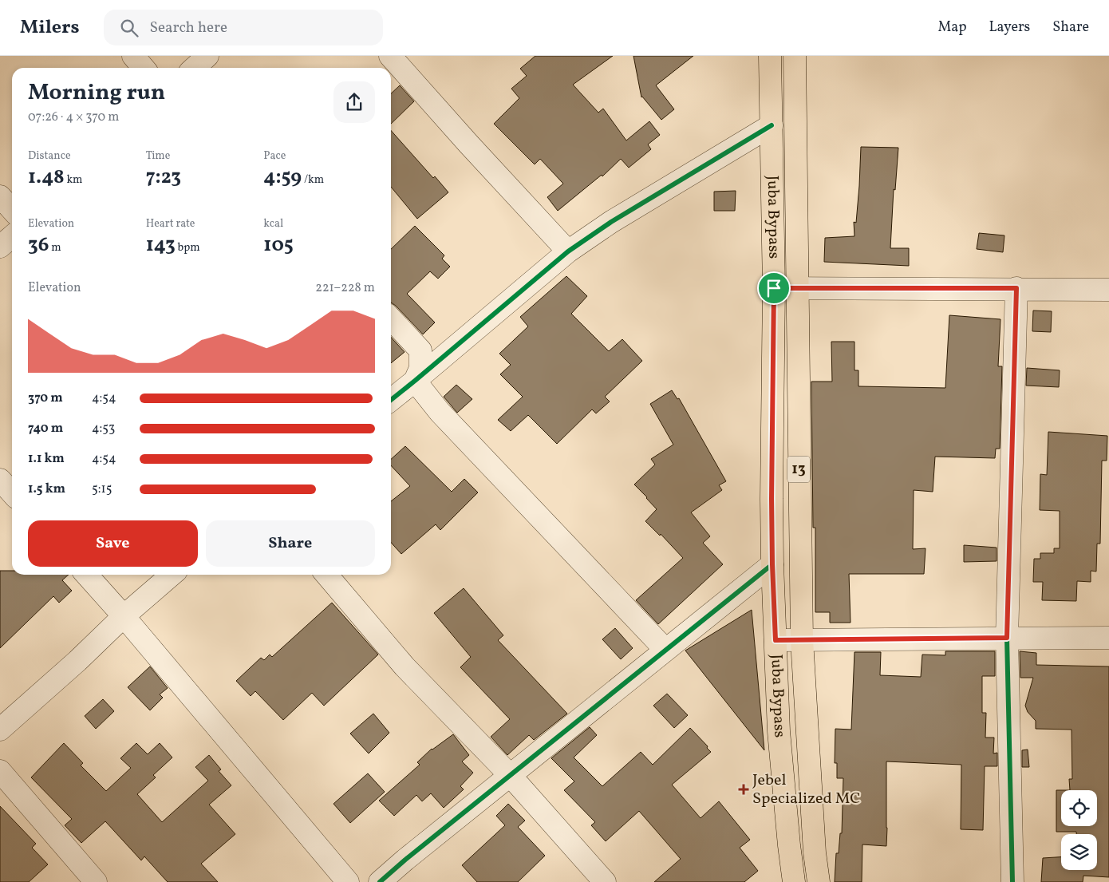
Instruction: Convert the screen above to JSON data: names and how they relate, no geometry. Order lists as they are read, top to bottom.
{
  "streets": {
    "main road": ["Juba Bypass", "13"]
  },
  "places": {
    "health": ["Jebel Specialized MC"]
  },
  "page": {
    "header": "Milers",
    "search": "Search here",
    "nav": ["Map", "Layers", "Share"],
    "heading": ["Morning run", "07:26 · 4 × 370 m"],
    "stats": [
      ["Distance", "1.48 km"],
      ["Time", "7:23"],
      ["Pace", "4:59 /km"],
      ["Elevation", "36 m"],
      ["Heart rate", "143 bpm"],
      ["kcal", "105"]
    ],
    "chart": ["Elevation", "221–228 m"],
    "list": [
      {
        "name": "370 m",
        "note": "4:54"
      },
      {
        "name": "740 m",
        "note": "4:53"
      },
      {
        "name": "1.1 km",
        "note": "4:54"
      },
      {
        "name": "1.5 km",
        "note": "5:15"
      }
    ],
    "buttons": ["Save", "Share"]
  }
}
